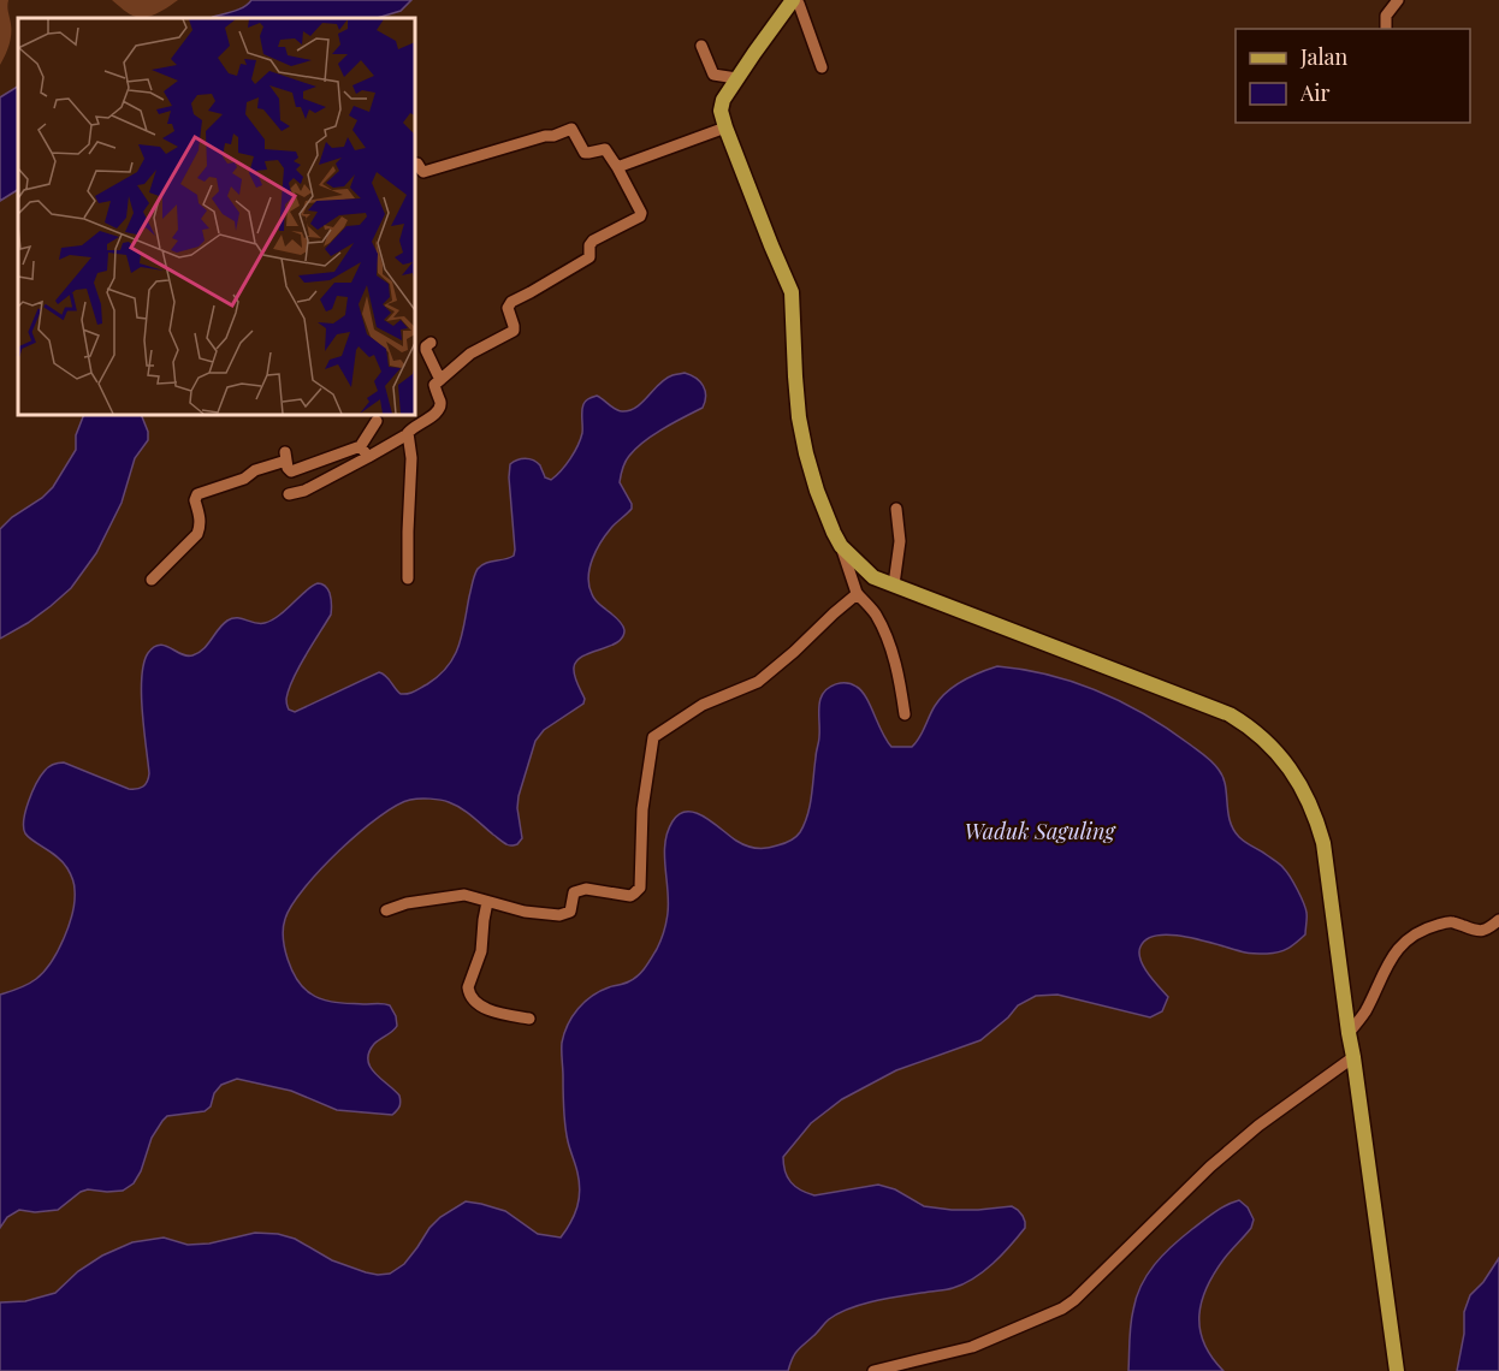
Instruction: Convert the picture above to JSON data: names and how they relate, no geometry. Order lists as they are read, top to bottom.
{
  "water": ["Waduk Saguling"],
  "legend": ["Jalan", "Air"]
}
